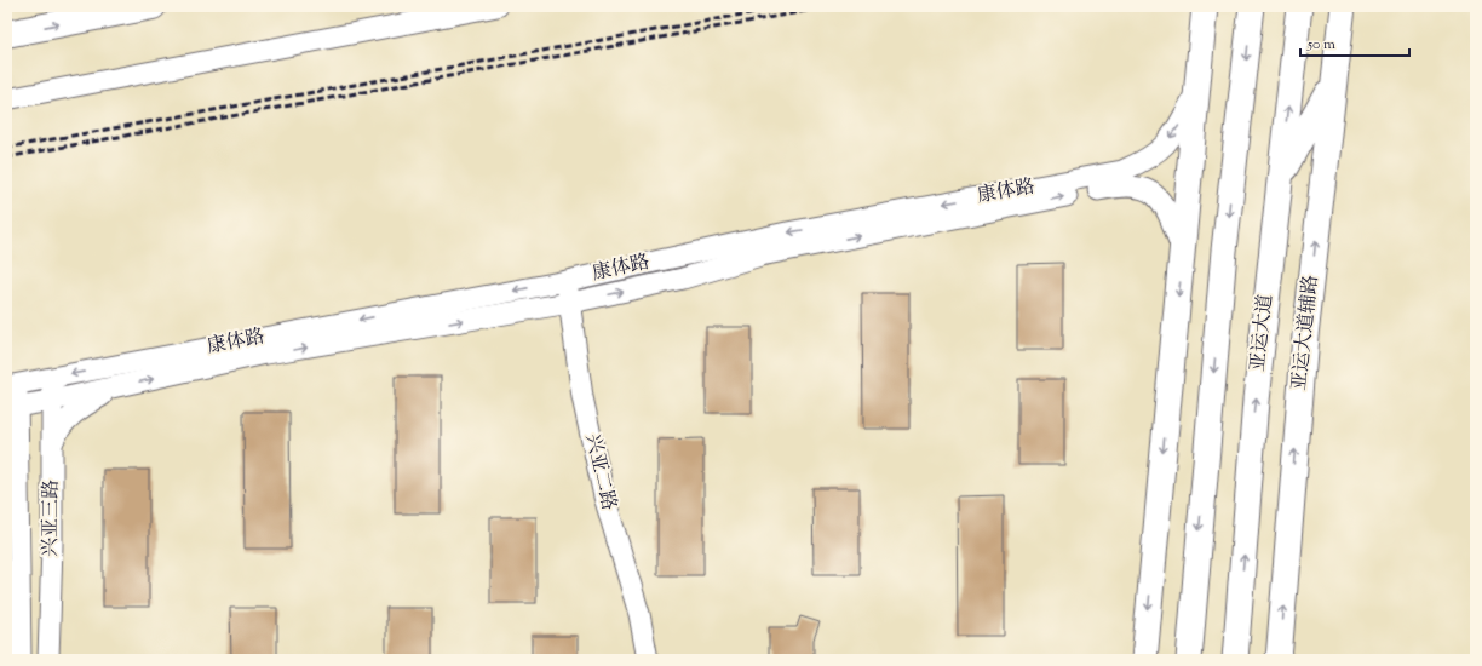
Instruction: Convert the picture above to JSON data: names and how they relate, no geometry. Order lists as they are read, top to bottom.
{
  "streets": {
    "main road": ["亚运大道", "亚运大道辅路"],
    "street": ["康体路", "兴亚二路", "兴亚三路"]
  },
  "crossings": [
    ["康体路", "兴亚二路"],
    ["康体路", "兴亚三路"]
  ],
  "scale_bar": "50 m"
}
